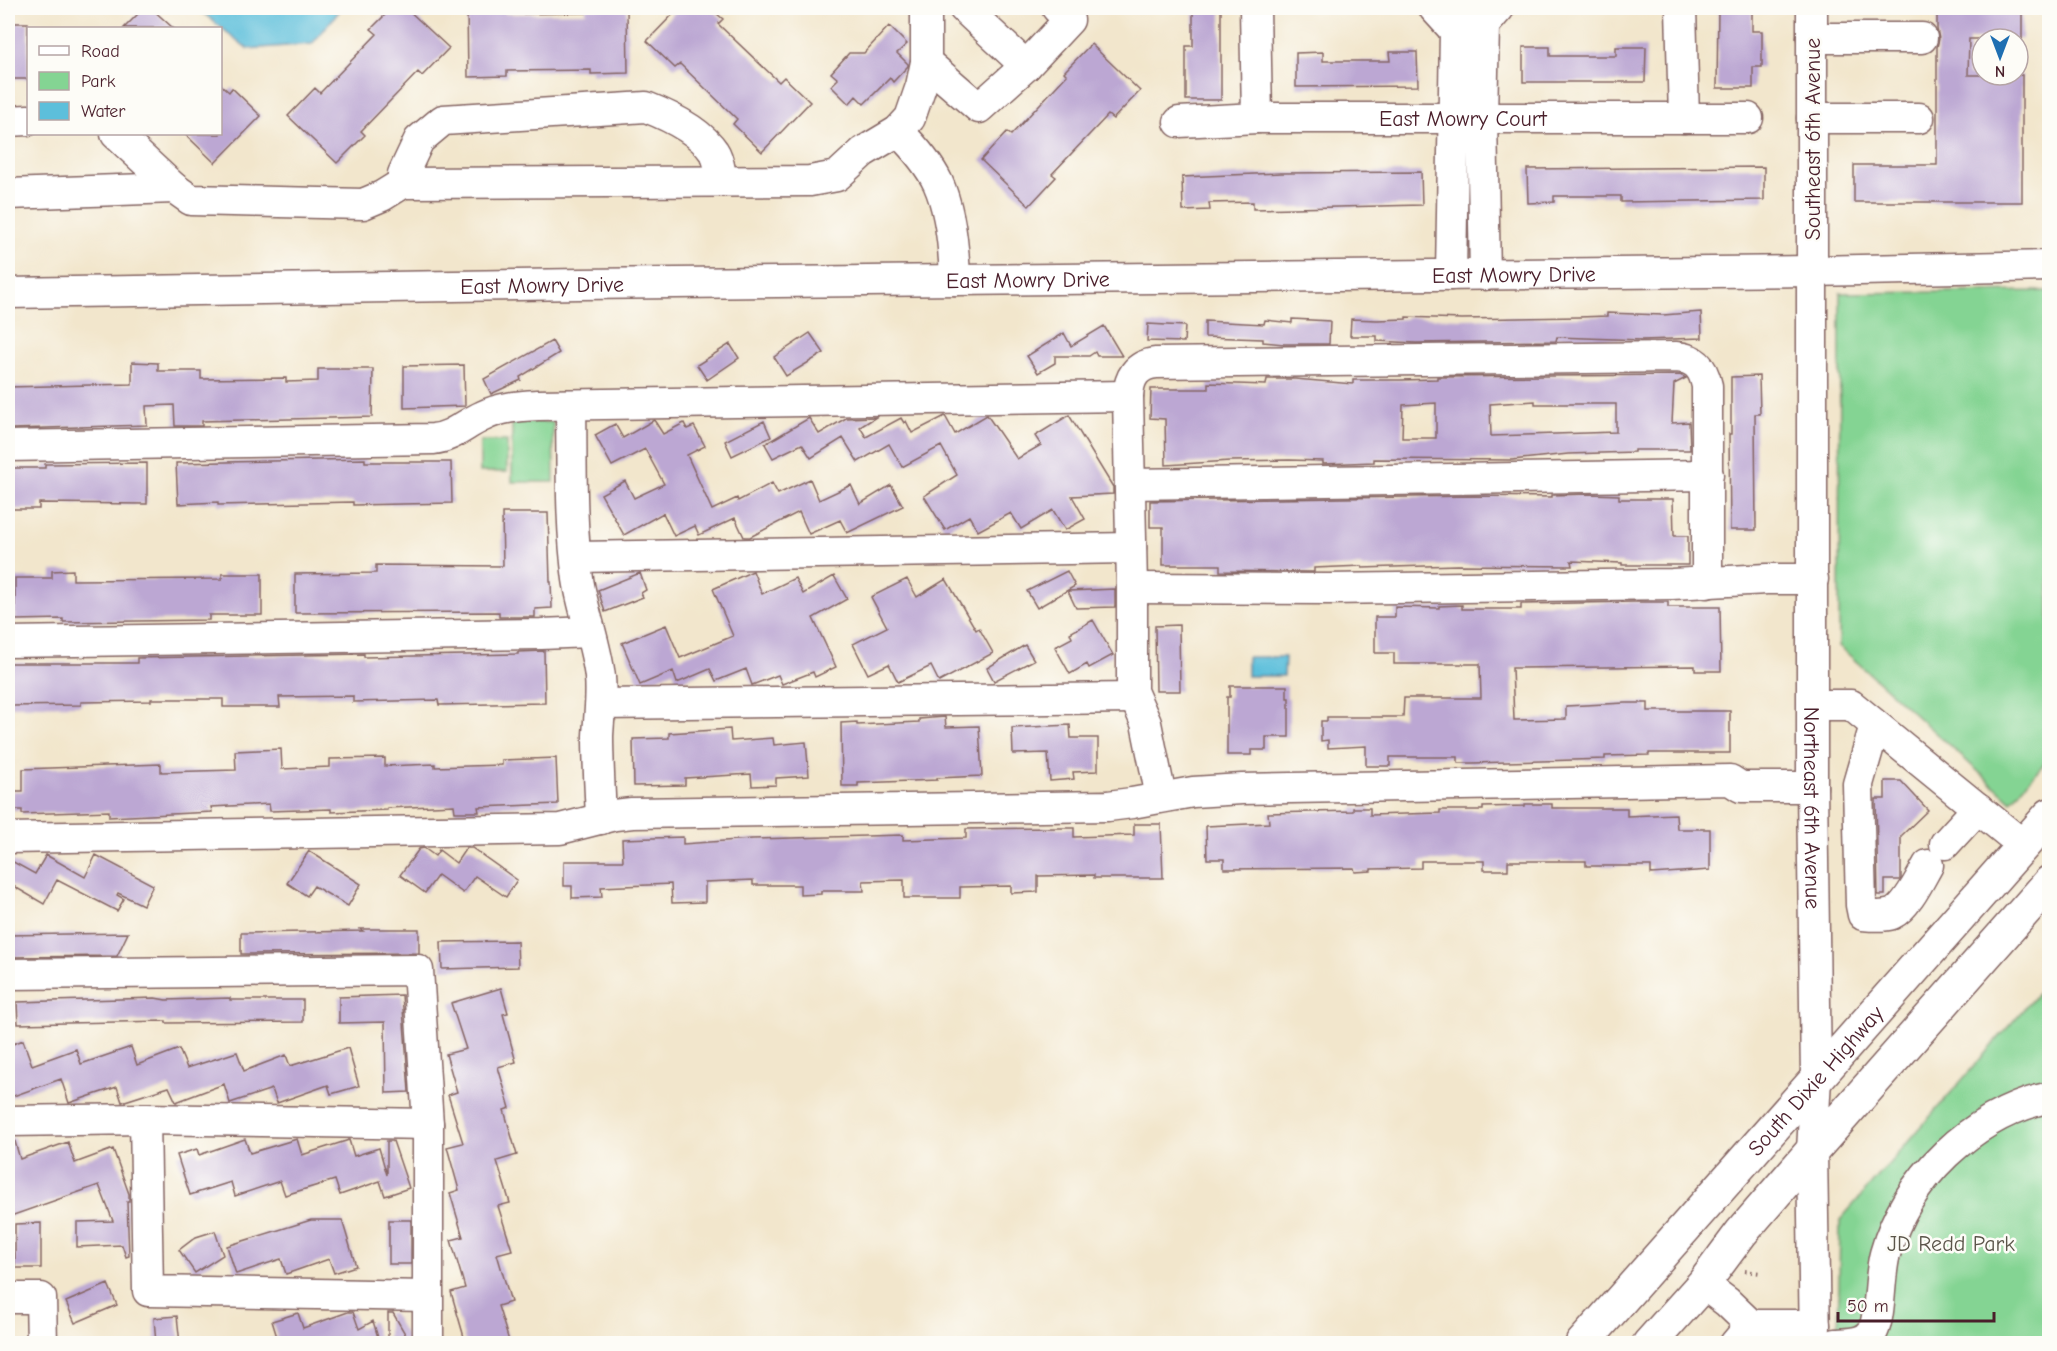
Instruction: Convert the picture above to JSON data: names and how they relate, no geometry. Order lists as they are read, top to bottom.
{
  "streets": {
    "highway": ["South Dixie Highway"],
    "street": [
      "East Mowry Court",
      "Southeast 6th Avenue",
      "East Mowry Drive",
      "Northeast 6th Avenue"
    ]
  },
  "crossings": [
    ["Southeast 6th Avenue", "East Mowry Drive"],
    ["Southeast 6th Avenue", "Northeast 6th Avenue"],
    ["East Mowry Drive", "Northeast 6th Avenue"],
    ["Northeast 6th Avenue", "South Dixie Highway"]
  ],
  "parks": ["JD Redd Park"],
  "legend": ["Road", "Park", "Water"],
  "scale_bar": "50 m",
  "north": "bottom"
}
